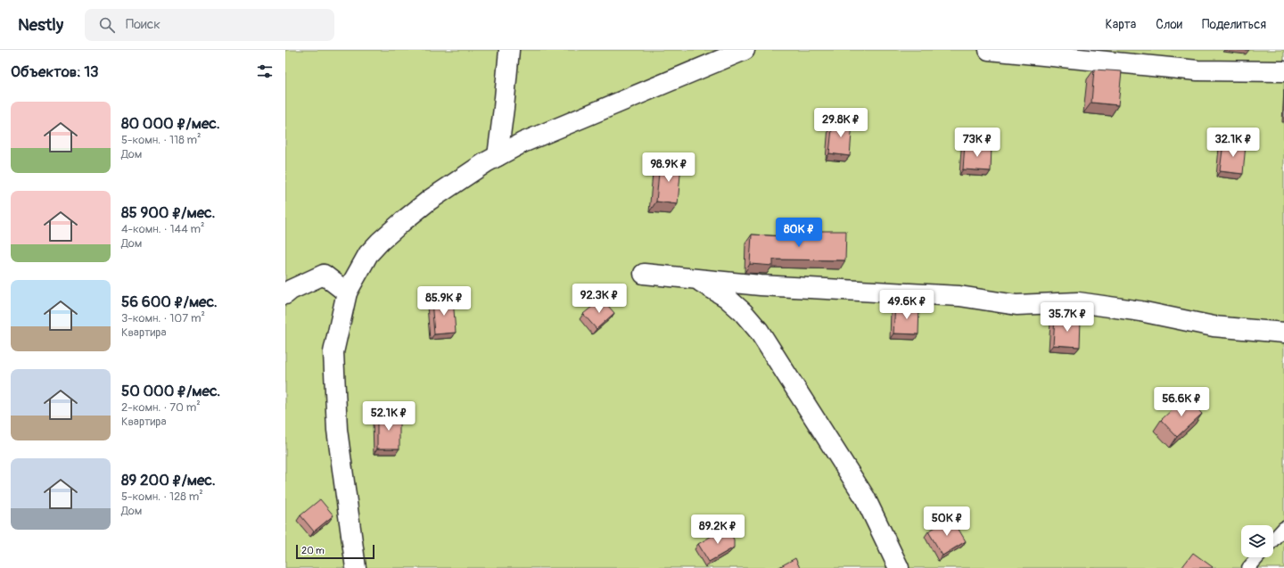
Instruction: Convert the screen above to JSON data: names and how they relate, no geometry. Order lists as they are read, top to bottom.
{
  "scale_bar": "20 m",
  "page": {
    "header": "Nestly",
    "search": "Поиск",
    "nav": ["Карта", "Слои", "Поделиться"],
    "heading": "Объектов: 13",
    "list": [
      {
        "name": "80 000 ₽/мес.",
        "note": "5-комн. · 118 m² · Дом"
      },
      {
        "name": "85 900 ₽/мес.",
        "note": "4-комн. · 144 m² · Дом"
      },
      {
        "name": "56 600 ₽/мес.",
        "note": "3-комн. · 107 m² · Квартира"
      },
      {
        "name": "50 000 ₽/мес.",
        "note": "2-комн. · 70 m² · Квартира"
      },
      {
        "name": "89 200 ₽/мес.",
        "note": "5-комн. · 128 m² · Дом"
      }
    ],
    "price": [
      "29.8K ₽",
      "73K ₽",
      "32.1K ₽",
      "98.9K ₽",
      "80K ₽",
      "92.3K ₽",
      "85.9K ₽",
      "49.6K ₽",
      "35.7K ₽",
      "56.6K ₽",
      "52.1K ₽",
      "50K ₽",
      "89.2K ₽"
    ],
    "scale": "20 m"
  }
}
